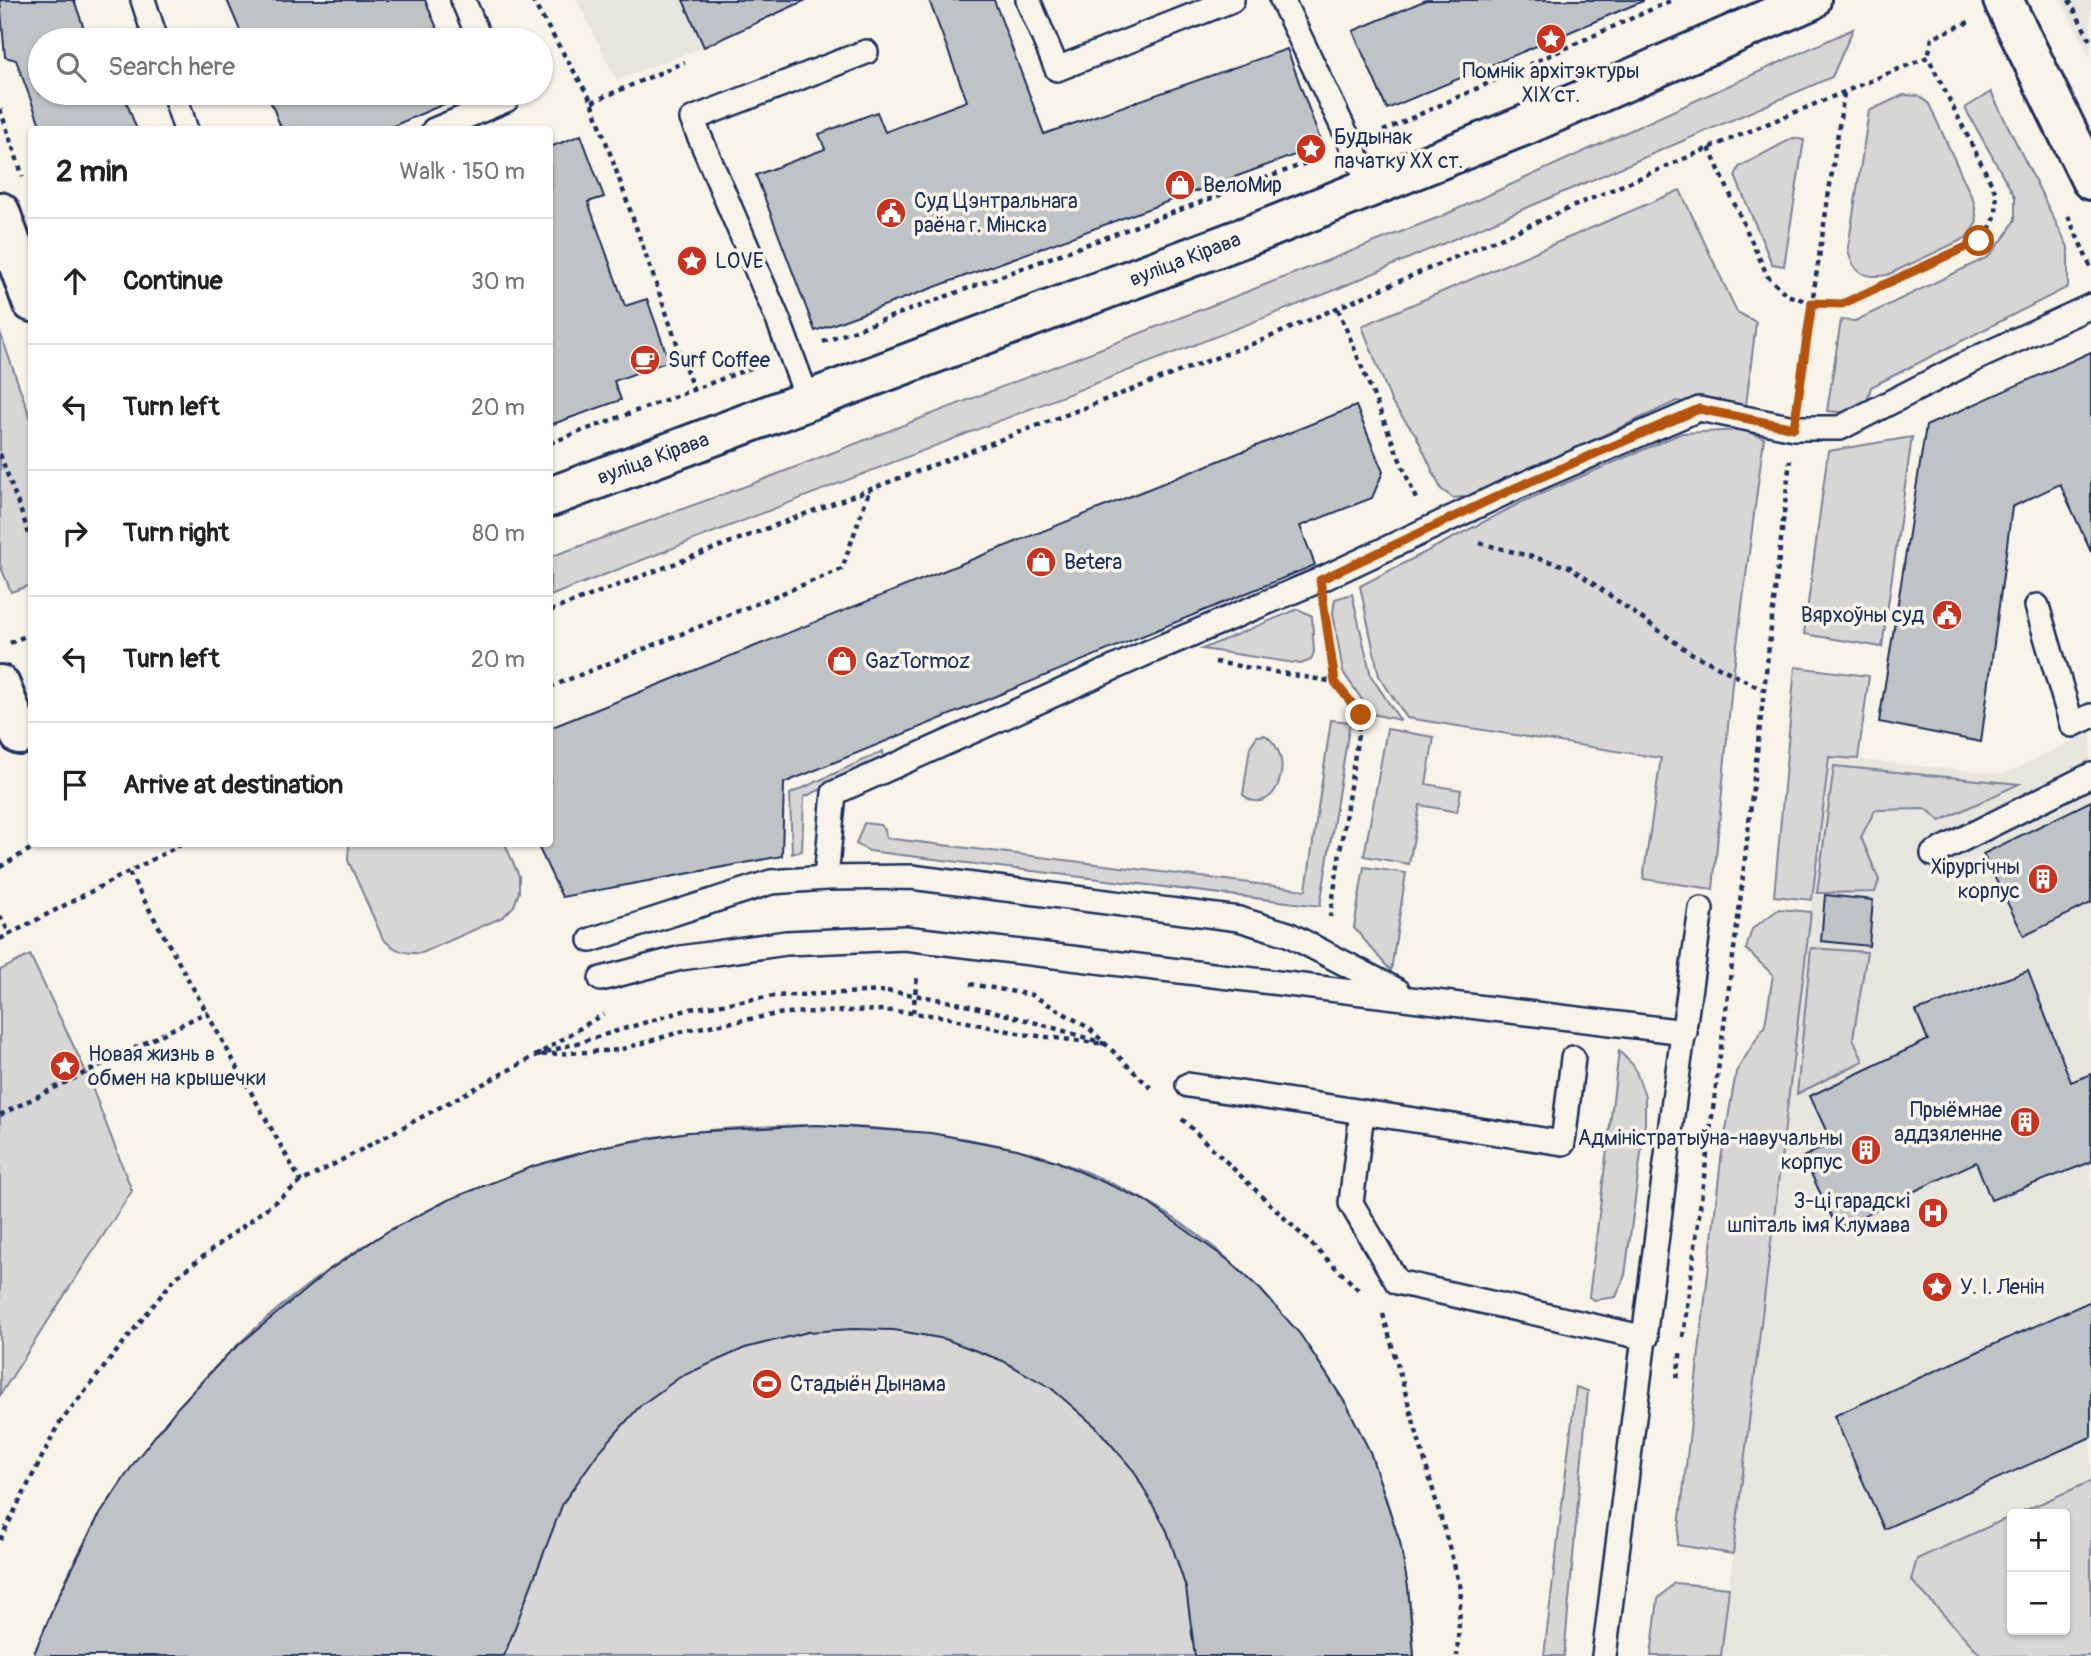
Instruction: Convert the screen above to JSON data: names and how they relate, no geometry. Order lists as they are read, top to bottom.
{
  "streets": {
    "main road": ["вуліца Кірава"]
  },
  "places": {
    "place": [
      "Помнік архітэктуры ХІХ ст.",
      "Будынак пачатку XX ст.",
      "LOVE",
      "Новая жизнь в обмен на крышечки",
      "У. І. Ленін"
    ],
    "shop": ["ВелоМир", "Betera", "GazTormoz"],
    "public building": ["Суд Цэнтральнага раёна г. Мінска", "Вярхоўны суд"],
    "cafe": ["Surf Coffee"],
    "building": ["Хірургічны корпус", "Прыёмнае аддзяленне", "Адміністратыўна-навучальны корпус"],
    "hospital": ["3-ці гарадскі шпіталь імя Клумава"],
    "sports": ["Стадыён Дынама"]
  },
  "page": {
    "search": "Search here",
    "heading": ["2 min", "Walk · 150 m"],
    "list": [
      ["Continue", "30 m"],
      ["Turn left", "20 m"],
      ["Turn right", "80 m"],
      ["Turn left", "20 m"],
      "Arrive at destination"
    ],
    "map_buttons": ["+", "−"]
  }
}
